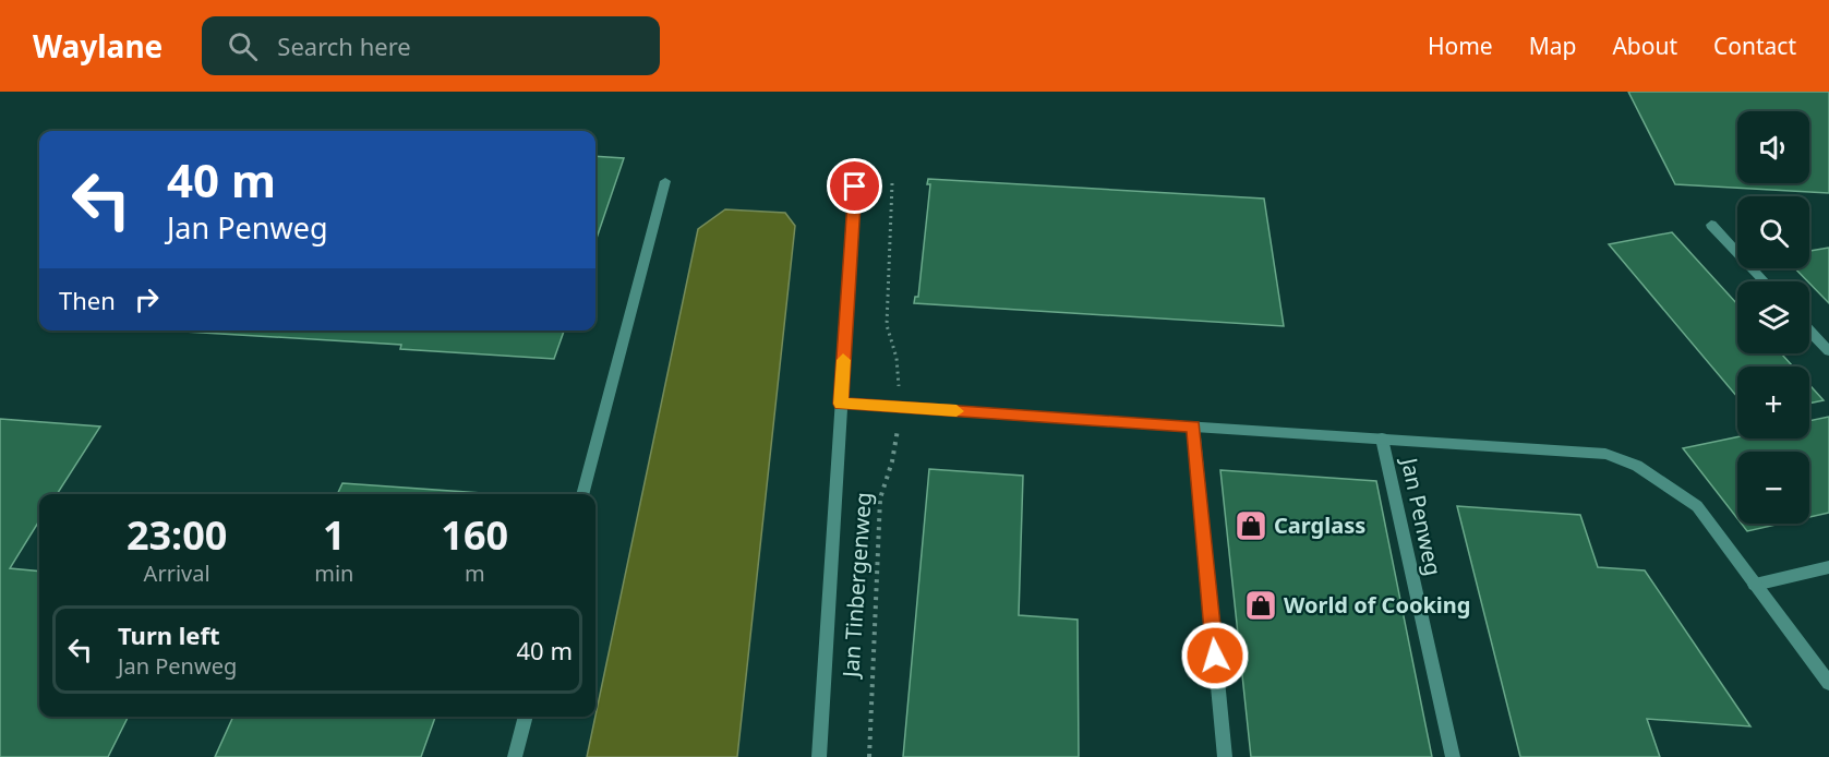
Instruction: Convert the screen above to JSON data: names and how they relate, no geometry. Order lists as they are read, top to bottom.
{
  "streets": {
    "street": ["Jan Penweg", "Jan Tinbergenweg"]
  },
  "crossings": [
    ["Jan Penweg", "Jan Tinbergenweg"]
  ],
  "places": {
    "shop": ["Carglass", "World of Cooking"]
  },
  "page": {
    "header": "Waylane",
    "search": "Search here",
    "nav": [
      "Home",
      "Map",
      "About",
      "Contact"
    ],
    "map_buttons": ["+", "−"],
    "turn": ["40 m", "Jan Penweg"],
    "then": "Then",
    "eta": [
      "23:00",
      "Arrival",
      "1",
      "min",
      "160",
      "m"
    ],
    "list": [
      {
        "name": "Turn left",
        "note": "Jan Penweg",
        "value": "40 m"
      }
    ]
  }
}
